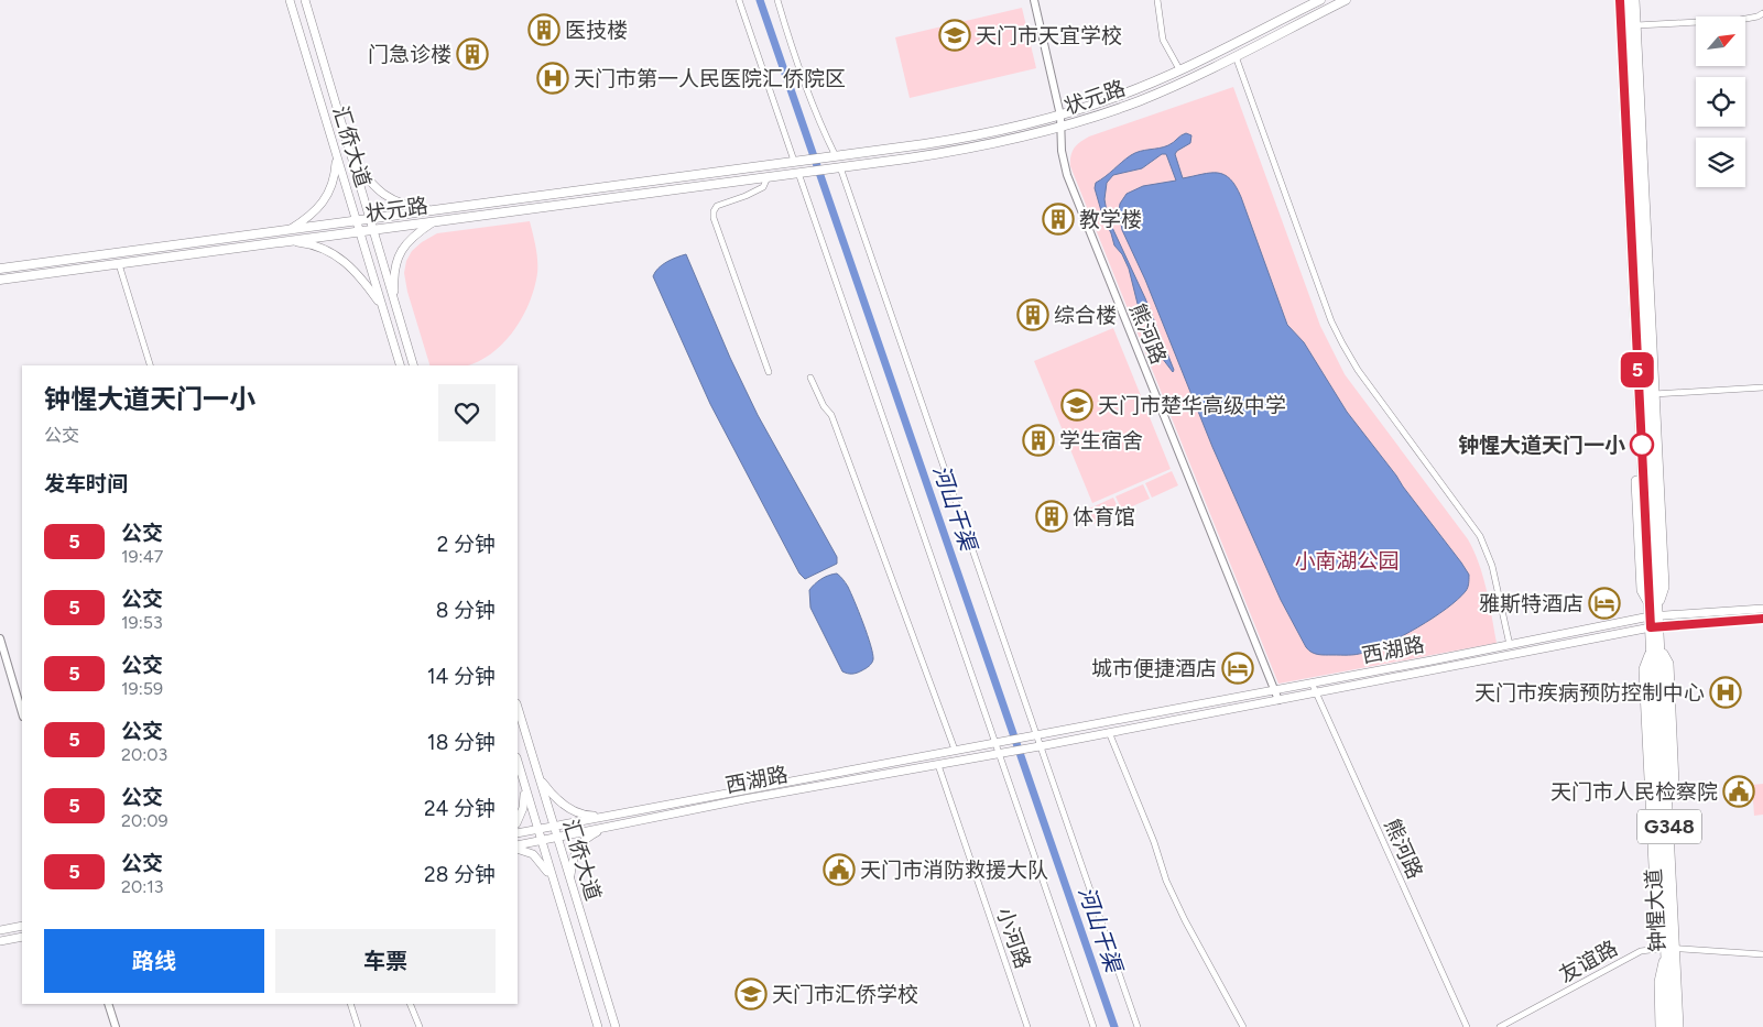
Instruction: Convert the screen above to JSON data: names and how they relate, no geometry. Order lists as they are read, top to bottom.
{
  "streets": {
    "highway": ["钟惺大道"],
    "main road": ["状元路", "汇侨大道", "西湖路"],
    "street": ["熊河路", "小河路", "友谊路"]
  },
  "crossings": [
    ["状元路", "汇侨大道"],
    ["状元路", "熊河路"],
    ["汇侨大道", "西湖路"],
    ["熊河路", "西湖路"],
    ["西湖路", "小河路"],
    ["钟惺大道", "友谊路"]
  ],
  "water": ["河山干渠"],
  "parks": ["小南湖公园"],
  "places": {
    "building": [
      "医技楼",
      "门急诊楼",
      "教学楼",
      "综合楼",
      "学生宿舍",
      "体育馆"
    ],
    "school or university": ["天门市天宜学校", "天门市楚华高级中学", "天门市汇侨学校"],
    "hospital": ["天门市第一人民医院汇侨院区", "天门市疾病预防控制中心"],
    "other": ["钟惺大道天门一小"],
    "hotel": ["雅斯特酒店", "城市便捷酒店"],
    "public building": ["天门市人民检察院", "天门市消防救援大队"]
  },
  "lines": ["bus line 5"],
  "north": "top right",
  "page": {
    "on_map": "5",
    "heading": [
      ["钟惺大道天门一小", "公交"],
      "发车时间"
    ],
    "list": [
      {
        "mark": "5",
        "name": "公交",
        "note": "19:47",
        "value": "2 分钟"
      },
      {
        "mark": "5",
        "name": "公交",
        "note": "19:53",
        "value": "8 分钟"
      },
      {
        "mark": "5",
        "name": "公交",
        "note": "19:59",
        "value": "14 分钟"
      },
      {
        "mark": "5",
        "name": "公交",
        "note": "20:03",
        "value": "18 分钟"
      },
      {
        "mark": "5",
        "name": "公交",
        "note": "20:09",
        "value": "24 分钟"
      },
      {
        "mark": "5",
        "name": "公交",
        "note": "20:13",
        "value": "28 分钟"
      }
    ],
    "buttons": ["路线", "车票"]
  }
}
